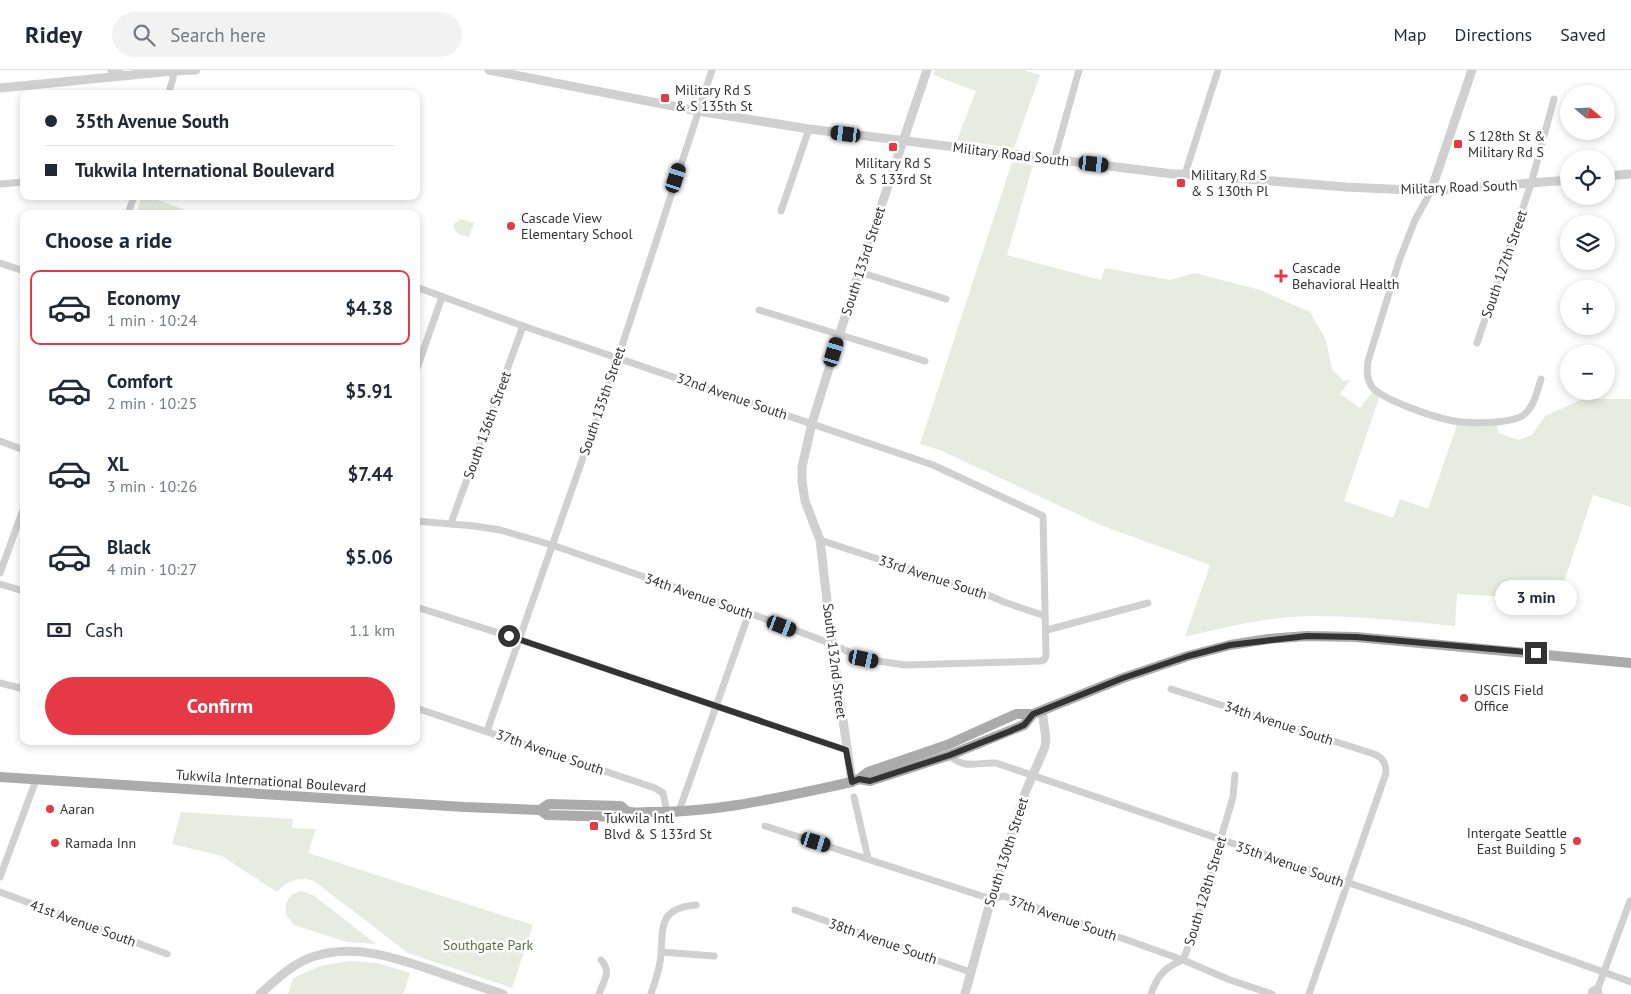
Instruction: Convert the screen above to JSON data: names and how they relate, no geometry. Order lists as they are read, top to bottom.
{
  "streets": {
    "main road": ["Tukwila International Boulevard"],
    "street": [
      "Military Road South",
      "South 133rd Street",
      "South 127th Street",
      "32nd Avenue South",
      "South 135th Street",
      "South 136th Street",
      "33rd Avenue South",
      "34th Avenue South",
      "South 132nd Street",
      "37th Avenue South",
      "South 130th Street",
      "35th Avenue South",
      "South 128th Street",
      "41st Avenue South",
      "38th Avenue South"
    ]
  },
  "crossings": [
    ["Military Road South", "South 133rd Street"],
    ["Military Road South", "South 127th Street"],
    ["Military Road South", "South 135th Street"],
    ["South 133rd Street", "32nd Avenue South"],
    ["South 133rd Street", "33rd Avenue South"],
    ["South 133rd Street", "South 132nd Street"],
    ["32nd Avenue South", "South 135th Street"],
    ["32nd Avenue South", "South 136th Street"],
    ["32nd Avenue South", "33rd Avenue South"],
    ["South 135th Street", "34th Avenue South"],
    ["South 135th Street", "37th Avenue South"],
    ["South 136th Street", "34th Avenue South"],
    ["33rd Avenue South", "South 132nd Street"],
    ["34th Avenue South", "South 132nd Street"],
    ["34th Avenue South", "35th Avenue South"],
    ["South 132nd Street", "Tukwila International Boulevard"],
    ["37th Avenue South", "Tukwila International Boulevard"],
    ["37th Avenue South", "South 130th Street"],
    ["37th Avenue South", "South 128th Street"],
    ["Tukwila International Boulevard", "South 130th Street"],
    ["Tukwila International Boulevard", "35th Avenue South"],
    ["South 130th Street", "35th Avenue South"],
    ["South 130th Street", "38th Avenue South"],
    ["35th Avenue South", "South 128th Street"]
  ],
  "parks": ["Southgate Park"],
  "places": {
    "transit": [
      "Military Rd S & S 135th St",
      "S 128th St & Military Rd S",
      "Military Rd S & S 133rd St",
      "Military Rd S & S 130th Pl",
      "Tukwila Intl Blvd & S 133rd St"
    ],
    "other": [
      "Cascade View Elementary School",
      "USCIS Field Office",
      "Aaran",
      "Intergate Seattle East Building 5",
      "Ramada Inn"
    ],
    "health": ["Cascade Behavioral Health"]
  },
  "north": "right",
  "page": {
    "header": "Ridey",
    "search": "Search here",
    "nav": ["Map", "Directions", "Saved"],
    "map_buttons": ["+", "−"],
    "banner": ["35th Avenue South", "Tukwila International Boulevard"],
    "heading": "Choose a ride",
    "list": [
      {
        "name": "Economy",
        "note": "1 min · 10:24",
        "value": "$4.38"
      },
      {
        "name": "Comfort",
        "note": "2 min · 10:25",
        "value": "$5.91"
      },
      {
        "name": "XL",
        "note": "3 min · 10:26",
        "value": "$7.44"
      },
      {
        "name": "Black",
        "note": "4 min · 10:27",
        "value": "$5.06"
      }
    ],
    "bubble": "3 min",
    "pay": ["Cash", "1.1 km"],
    "buttons": "Confirm"
  }
}
